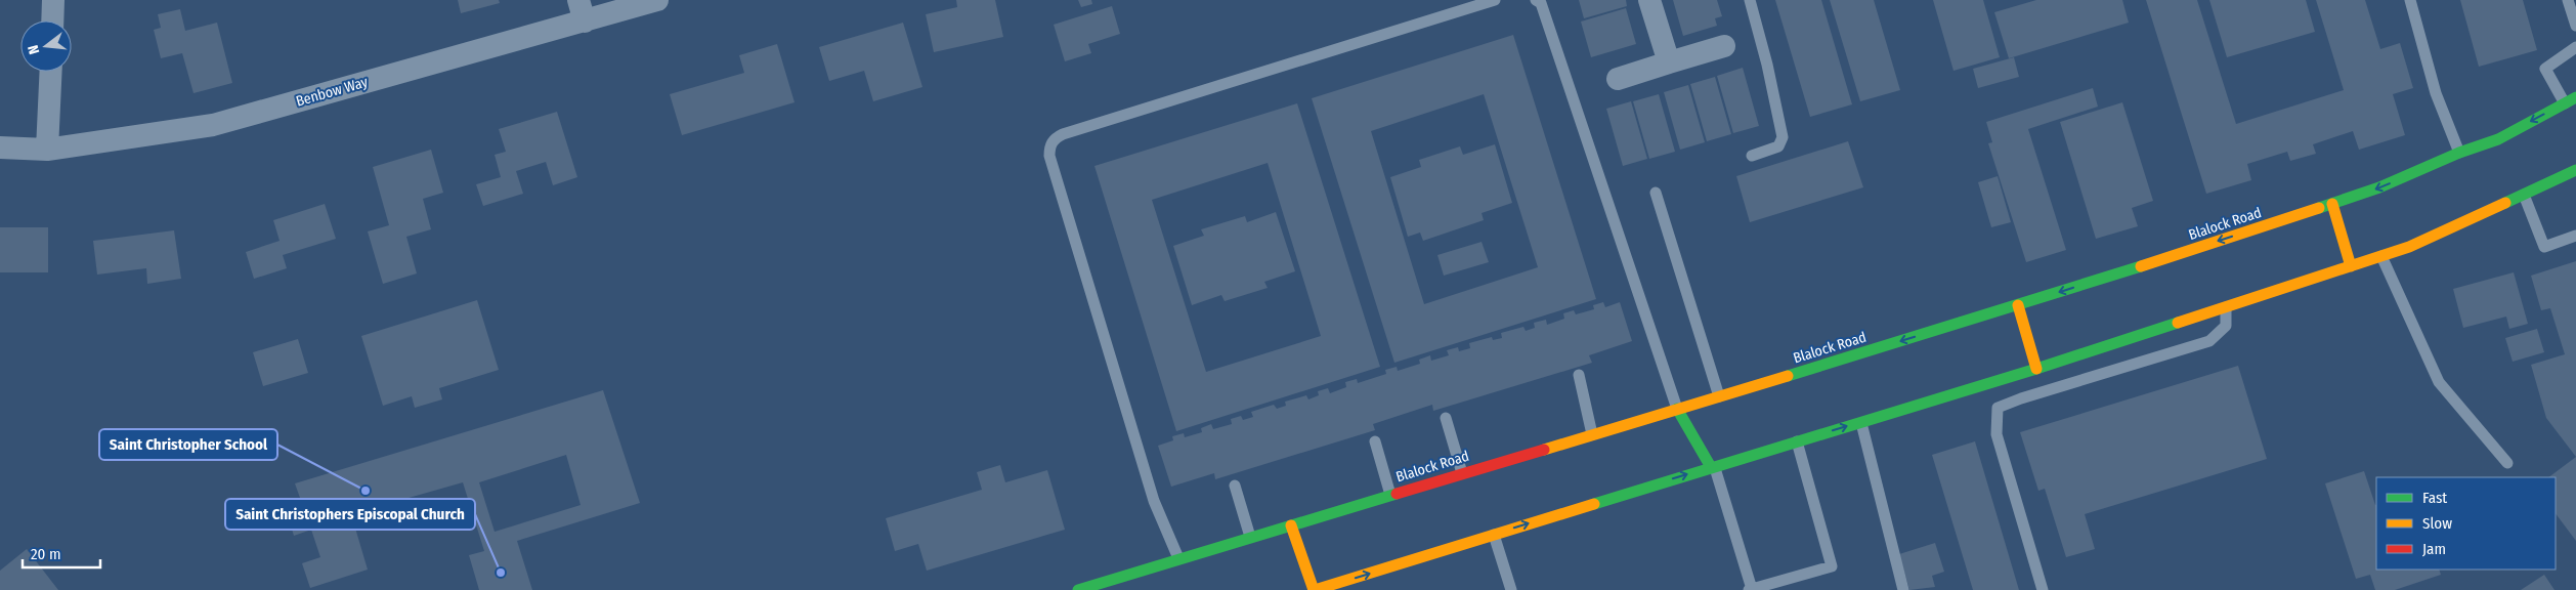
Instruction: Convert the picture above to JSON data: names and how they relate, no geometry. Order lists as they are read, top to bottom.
{
  "streets": {
    "main road": ["Blalock Road"],
    "street": ["Benbow Way"]
  },
  "places": ["Saint Christopher School", "Saint Christophers Episcopal Church"],
  "legend": ["Fast", "Slow", "Jam"],
  "scale_bar": "20 m",
  "north": "left"
}
